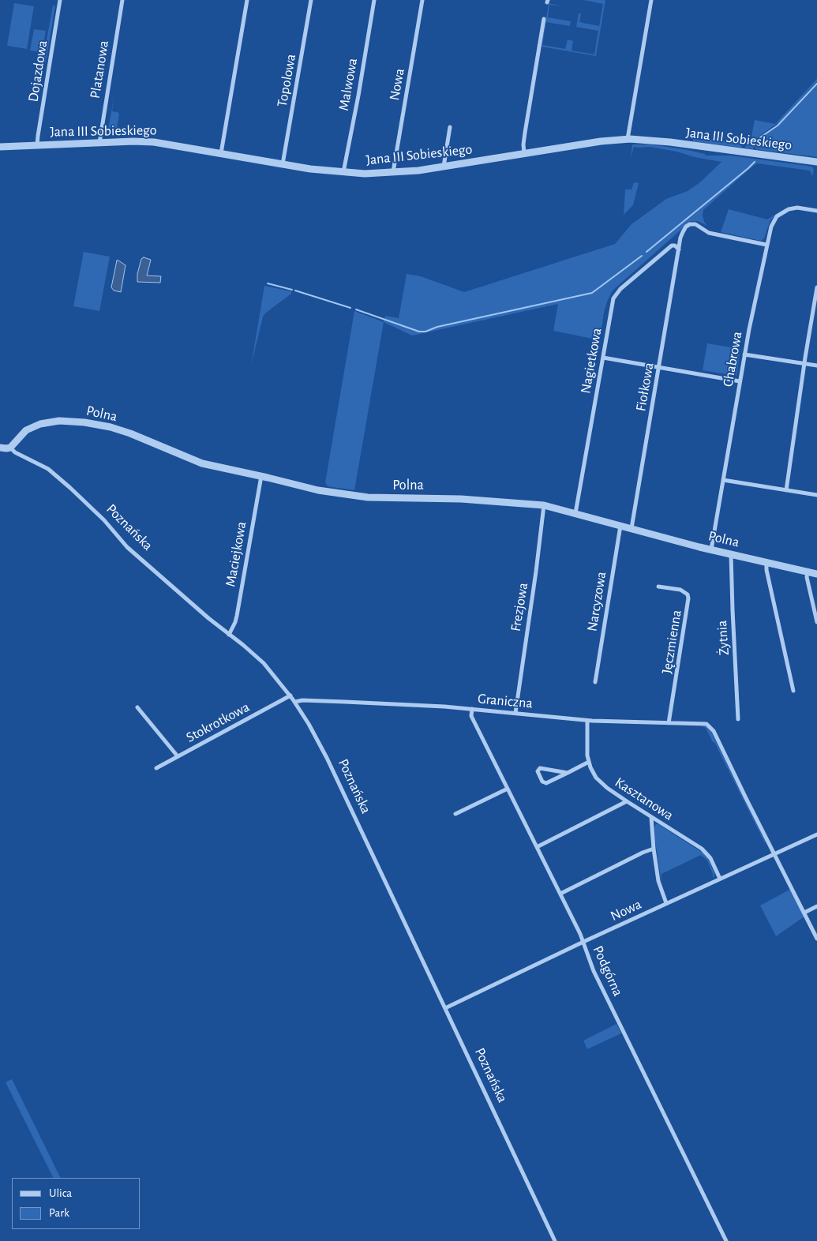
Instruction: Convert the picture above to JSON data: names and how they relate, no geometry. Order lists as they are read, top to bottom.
{
  "streets": {
    "street": [
      "Platanowa",
      "Dojazdowa",
      "Topolowa",
      "Malwowa",
      "Nowa",
      "Jana III Sobieskiego",
      "Chabrowa",
      "Nagietkowa",
      "Fiołkowa",
      "Polna",
      "Poznańska",
      "Maciejkowa",
      "Narcyzowa",
      "Frezjowa",
      "Żytnia",
      "Jęczmienna",
      "Graniczna",
      "Stokrotkowa",
      "Kasztanowa",
      "Podgórna"
    ]
  },
  "crossings": [
    ["Platanowa", "Jana III Sobieskiego"],
    ["Dojazdowa", "Jana III Sobieskiego"],
    ["Topolowa", "Jana III Sobieskiego"],
    ["Malwowa", "Jana III Sobieskiego"],
    ["Nowa", "Jana III Sobieskiego"],
    ["Nowa", "Poznańska"],
    ["Nowa", "Graniczna"],
    ["Nowa", "Kasztanowa"],
    ["Nowa", "Podgórna"],
    ["Chabrowa", "Fiołkowa"],
    ["Chabrowa", "Polna"],
    ["Nagietkowa", "Fiołkowa"],
    ["Nagietkowa", "Polna"],
    ["Fiołkowa", "Polna"],
    ["Polna", "Poznańska"],
    ["Polna", "Maciejkowa"],
    ["Polna", "Narcyzowa"],
    ["Polna", "Frezjowa"],
    ["Polna", "Żytnia"],
    ["Poznańska", "Maciejkowa"],
    ["Poznańska", "Graniczna"],
    ["Poznańska", "Stokrotkowa"],
    ["Frezjowa", "Graniczna"],
    ["Jęczmienna", "Graniczna"],
    ["Graniczna", "Kasztanowa"],
    ["Graniczna", "Podgórna"]
  ],
  "legend": ["Ulica", "Park"]
}
